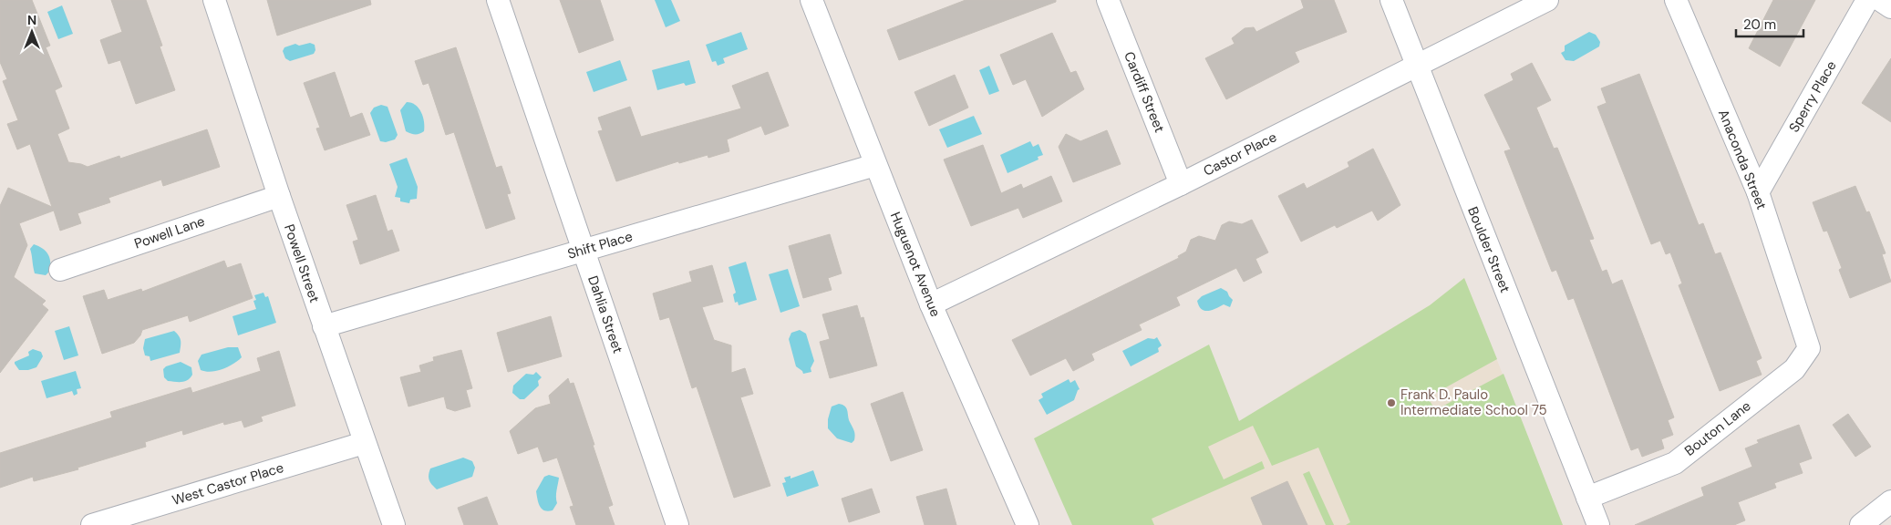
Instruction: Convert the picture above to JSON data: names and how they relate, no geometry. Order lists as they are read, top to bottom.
{
  "streets": {
    "street": [
      "Cardiff Street",
      "Sperry Place",
      "Castor Place",
      "Anaconda Street",
      "Powell Lane",
      "Shift Place",
      "Boulder Street",
      "Powell Street",
      "Huguenot Avenue",
      "Dahlia Street",
      "Bouton Lane",
      "West Castor Place"
    ]
  },
  "crossings": [
    ["Cardiff Street", "Castor Place"],
    ["Sperry Place", "Anaconda Street"],
    ["Castor Place", "Boulder Street"],
    ["Castor Place", "Huguenot Avenue"],
    ["Anaconda Street", "Bouton Lane"],
    ["Powell Lane", "Powell Street"],
    ["Shift Place", "Powell Street"],
    ["Shift Place", "Huguenot Avenue"],
    ["Shift Place", "Dahlia Street"],
    ["Boulder Street", "Bouton Lane"],
    ["Powell Street", "West Castor Place"]
  ],
  "places": ["Frank D. Paulo Intermediate School 75"],
  "scale_bar": "20 m",
  "north": "top"
}
